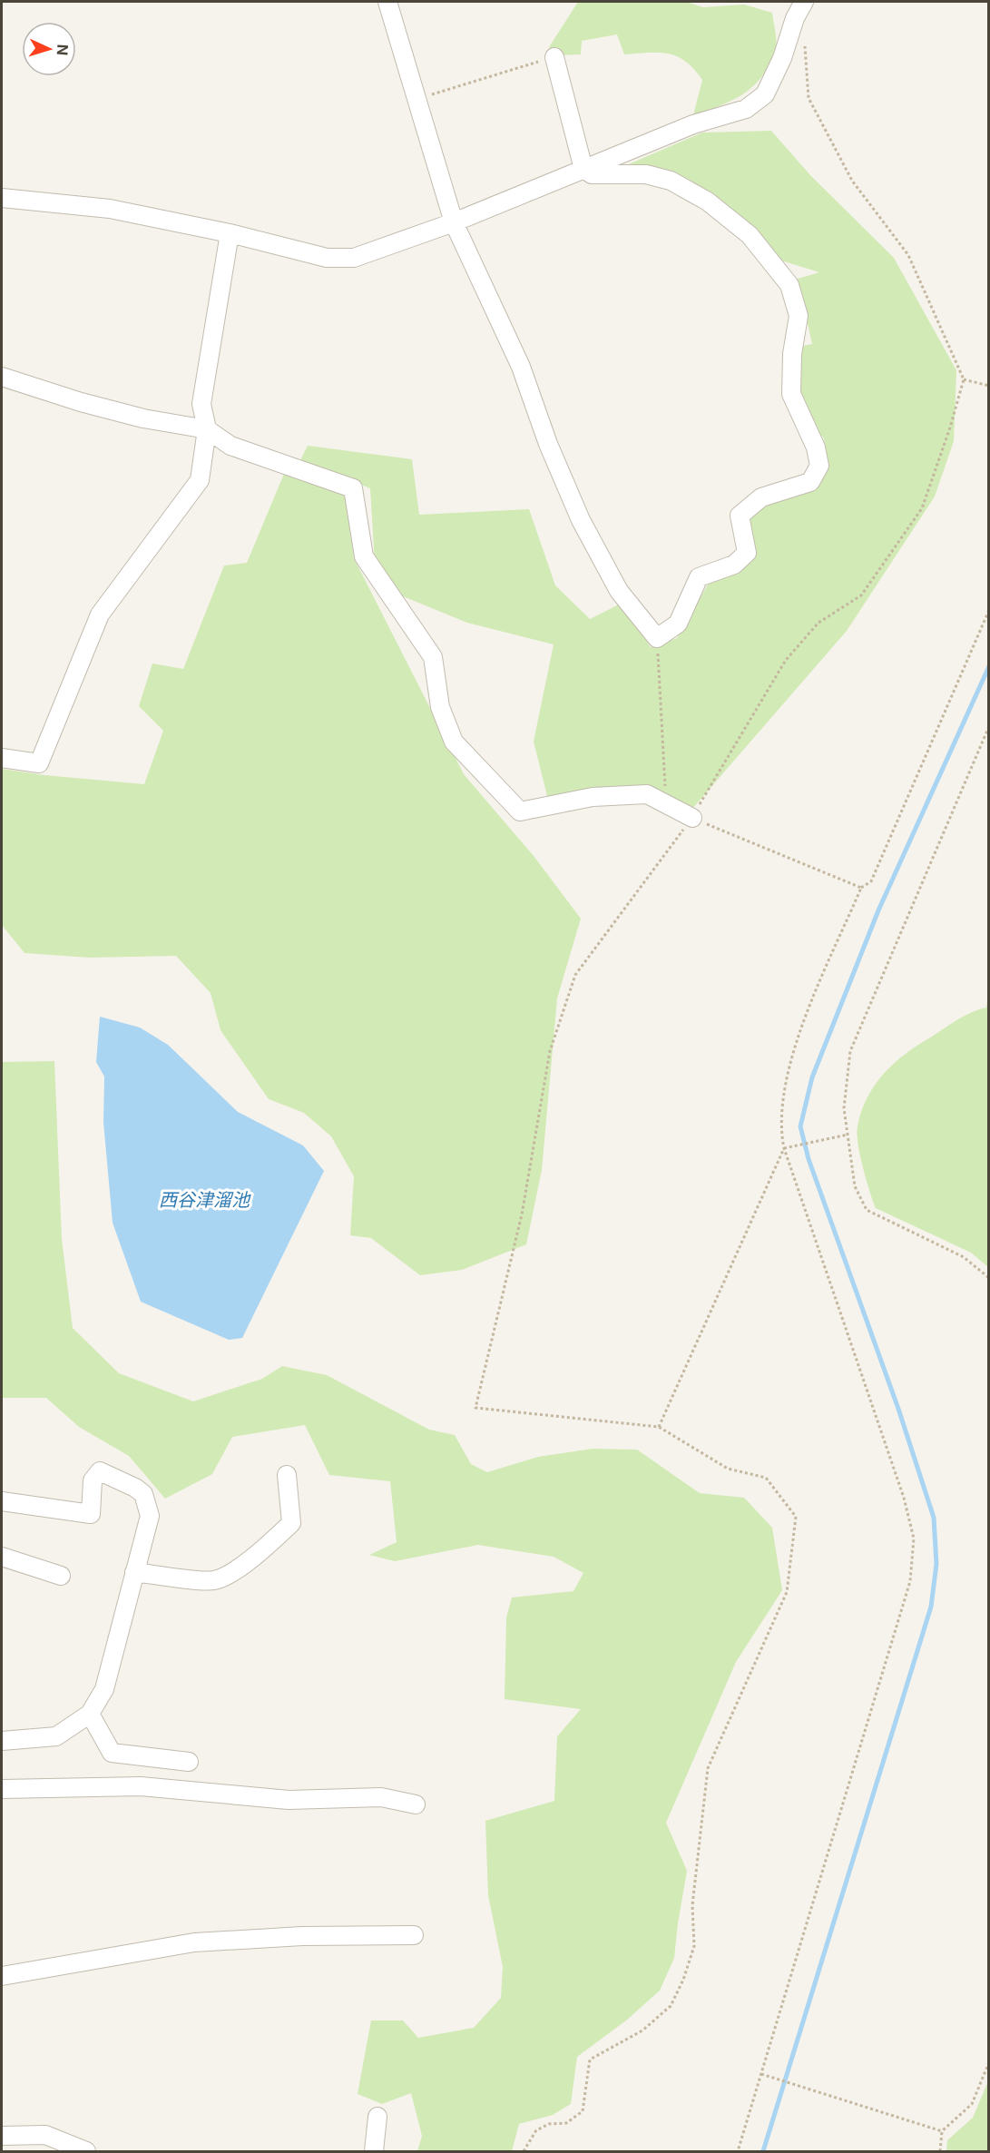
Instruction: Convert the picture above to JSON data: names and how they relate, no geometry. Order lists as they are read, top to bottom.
{
  "water": ["西谷津溜池"],
  "north": "right"
}
